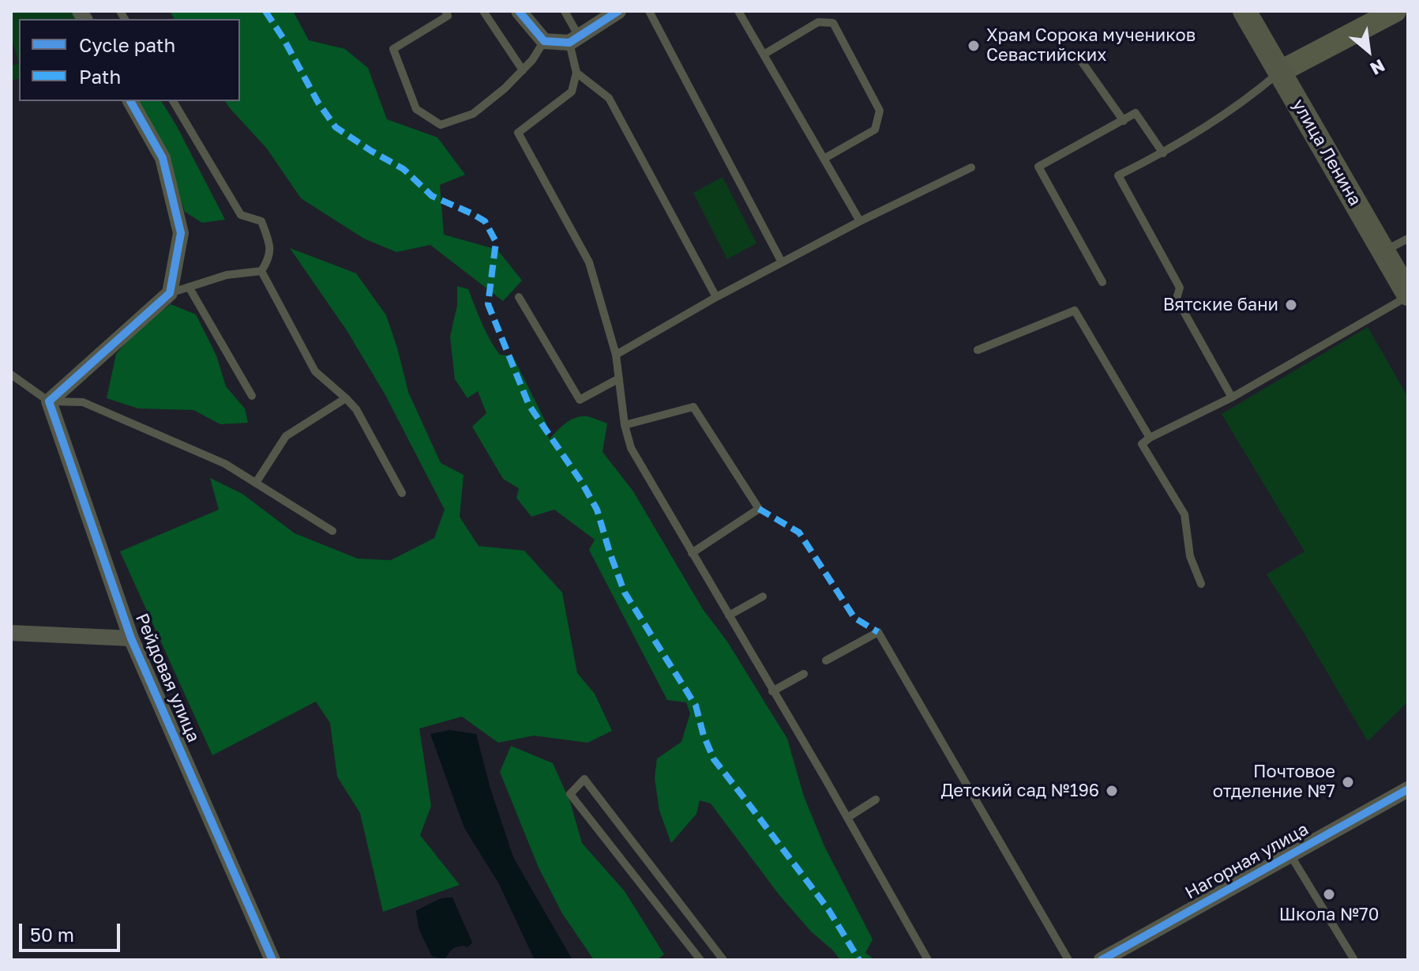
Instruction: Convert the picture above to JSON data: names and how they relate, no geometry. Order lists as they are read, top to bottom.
{
  "streets": {
    "main road": ["улица Ленина"],
    "street": ["Рейдовая улица", "Нагорная улица"]
  },
  "places": [
    "Храм Сорока мучеников Севастийских",
    "Вятские бани",
    "Почтовое отделение №7",
    "Детский сад №196",
    "Школа №70"
  ],
  "legend": ["Cycle path", "Path"],
  "scale_bar": "50 m",
  "north": "bottom right"
}
